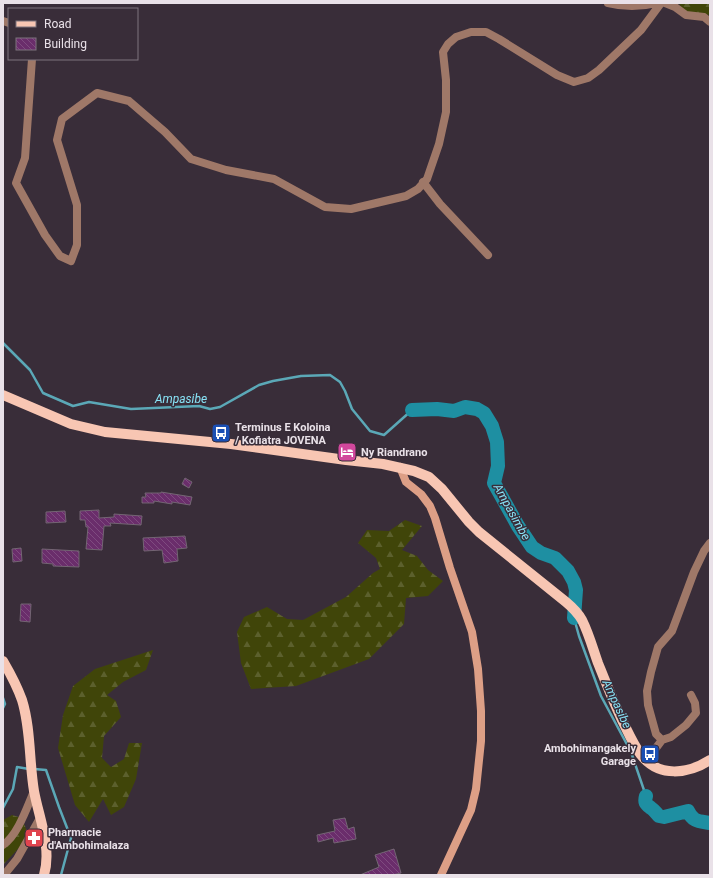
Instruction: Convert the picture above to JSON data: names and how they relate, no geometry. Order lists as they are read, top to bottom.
{
  "water": ["Ampasibe", "Ampasimbe"],
  "places": {
    "bus stop": ["Terminus E Koloina / Kofiatra JOVENA", "Ambohimangakely Garage"],
    "hotel": ["Ny Riandrano"],
    "pharmacy": ["Pharmacie d'Ambohimalaza"]
  },
  "legend": ["Road", "Building"]
}
